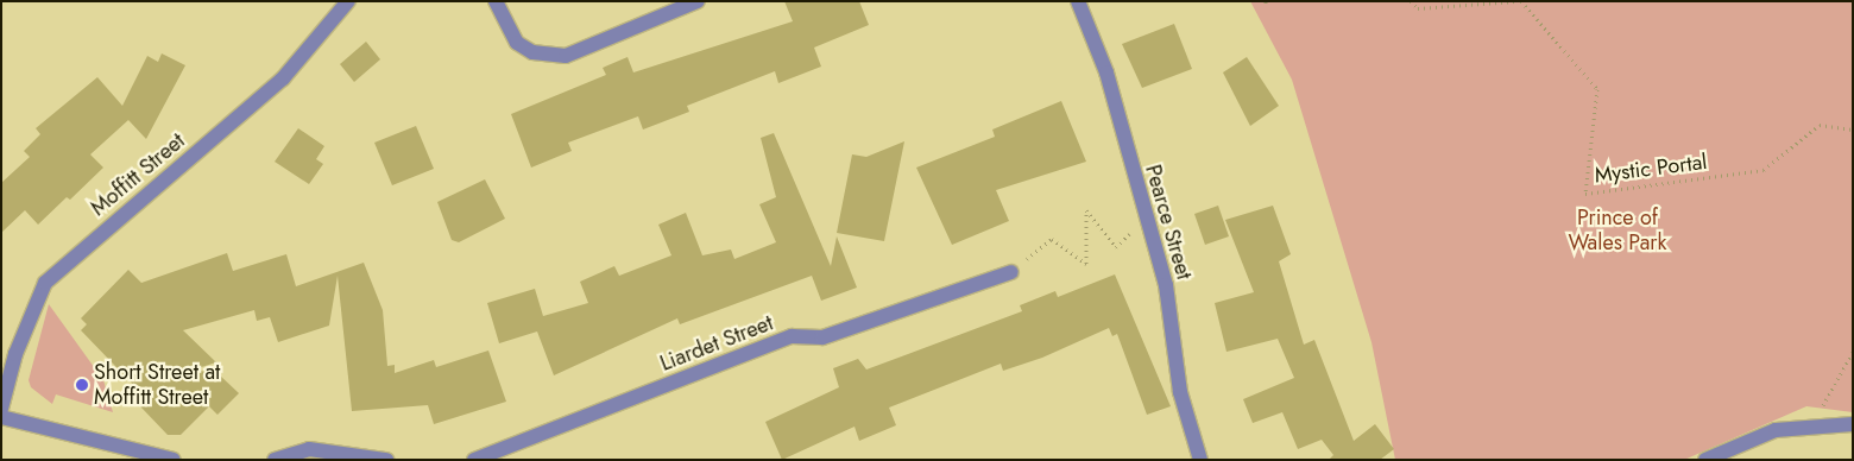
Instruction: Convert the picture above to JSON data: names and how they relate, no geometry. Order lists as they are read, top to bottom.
{
  "streets": {
    "street": ["Moffitt Street", "Pearce Street", "Liardet Street"],
    "path": ["Mystic Portal"]
  },
  "parks": ["Prince of Wales Park"],
  "places": ["Short Street at Moffitt Street"]
}
